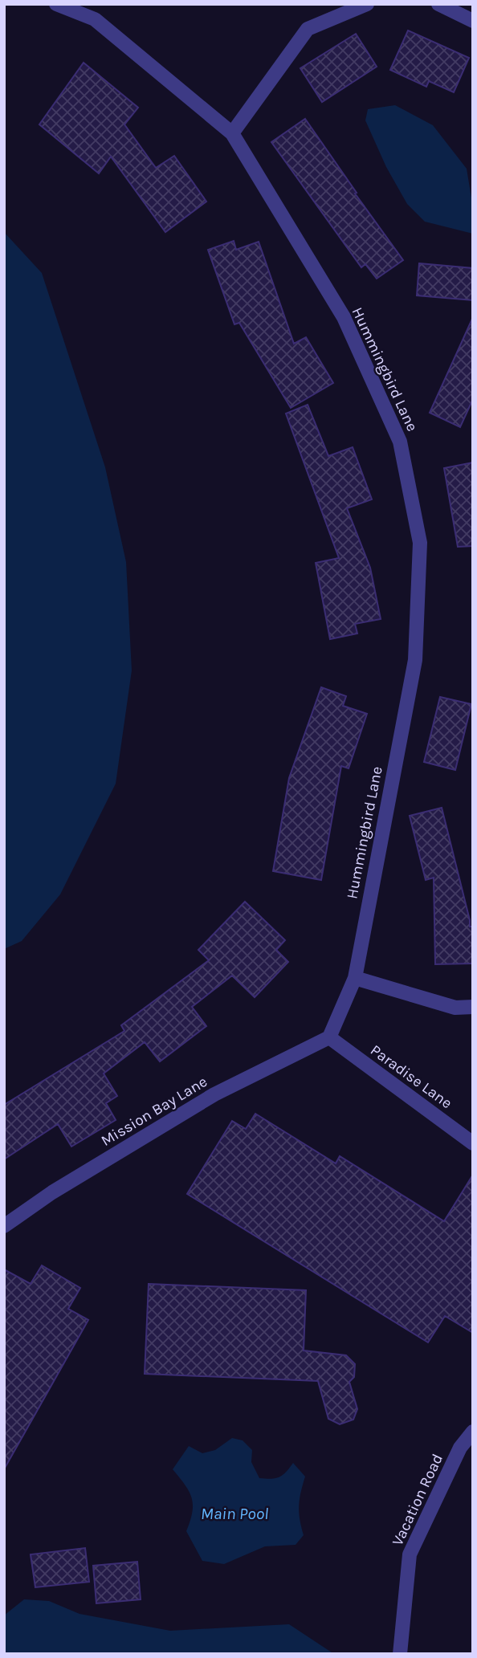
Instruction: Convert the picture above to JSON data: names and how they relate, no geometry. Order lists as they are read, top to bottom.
{
  "streets": {
    "street": [
      "Hummingbird Lane",
      "Paradise Lane",
      "Mission Bay Lane",
      "Vacation Road"
    ]
  },
  "crossings": [
    ["Hummingbird Lane", "Paradise Lane"],
    ["Hummingbird Lane", "Mission Bay Lane"],
    ["Paradise Lane", "Mission Bay Lane"]
  ],
  "water": ["Main Pool"]
}
